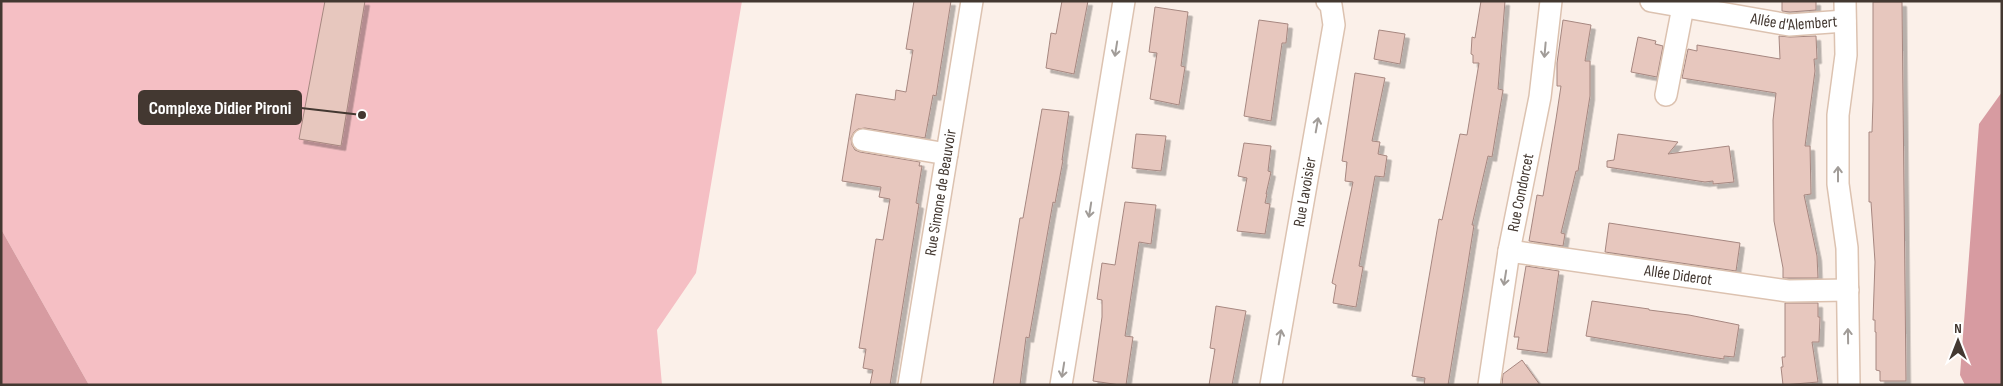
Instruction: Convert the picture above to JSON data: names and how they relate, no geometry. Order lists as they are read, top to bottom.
{
  "streets": {
    "street": [
      "Allée d'Alembert",
      "Rue Lavoisier",
      "Rue Simone de Beauvoir",
      "Rue Condorcet",
      "Allée Diderot"
    ]
  },
  "crossings": [
    ["Rue Condorcet", "Allée Diderot"]
  ],
  "one_way": ["Rue Lavoisier", "Rue Condorcet"],
  "places": ["Complexe Didier Pironi"],
  "north": "top"
}
